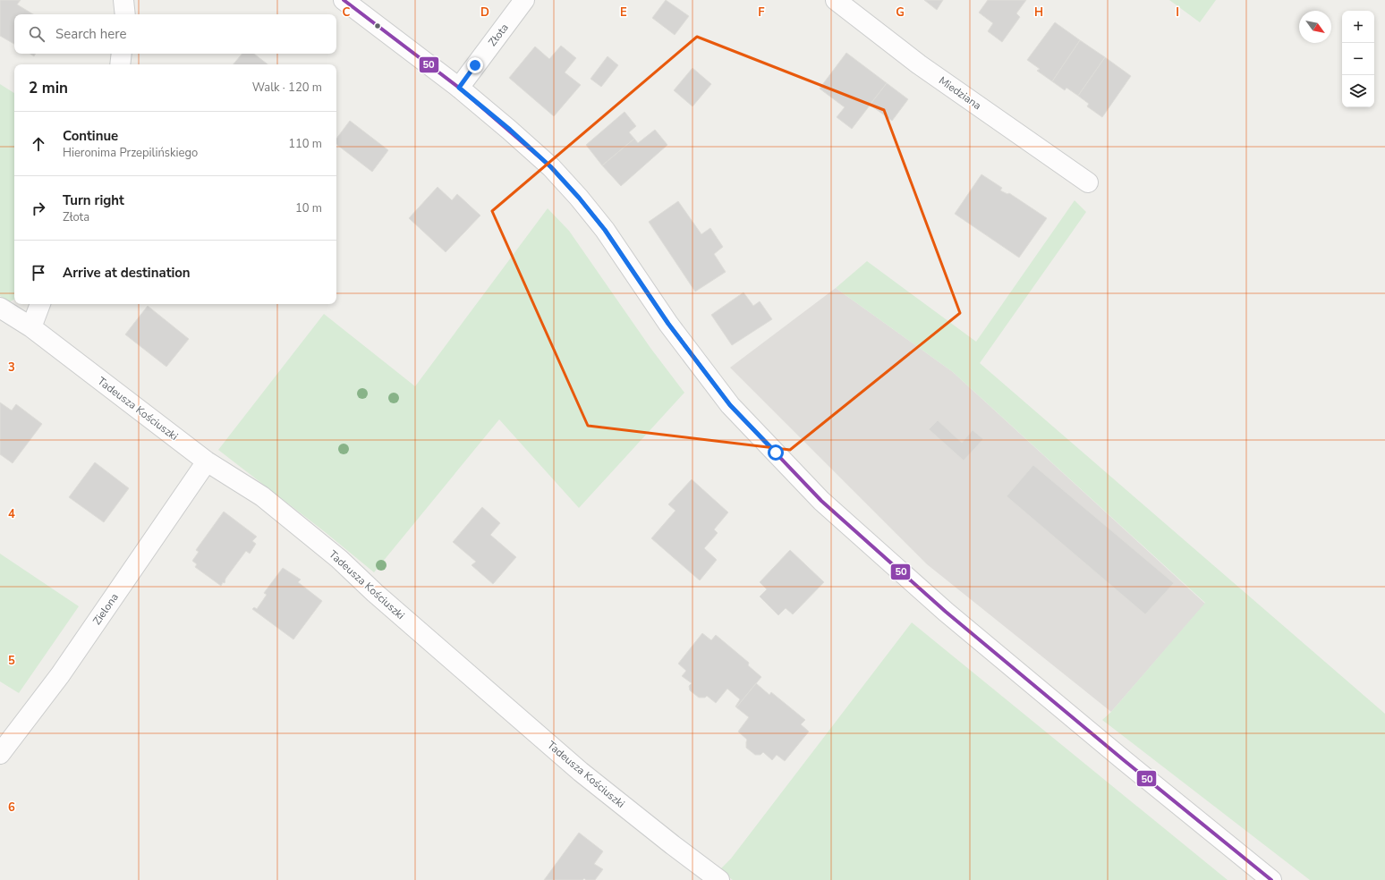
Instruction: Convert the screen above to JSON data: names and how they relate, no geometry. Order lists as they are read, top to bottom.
{
  "streets": {
    "street": [
      "Złota",
      "Miedziana",
      "Tadeusza Kościuszki",
      "Zielona"
    ]
  },
  "crossings": [
    ["Tadeusza Kościuszki", "Zielona"]
  ],
  "lines": ["transit line 50"],
  "north": "bottom right",
  "page": {
    "map_buttons": ["+", "−"],
    "search": "Search here",
    "heading": ["2 min", "Walk · 120 m"],
    "list": [
      ["Continue", "Hieronima Przepilińskiego", "110 m"],
      ["Turn right", "Złota", "10 m"],
      "Arrive at destination"
    ]
  },
  "grid": {
    "columns": [
      "C",
      "D",
      "E",
      "F",
      "G",
      "H",
      "I"
    ],
    "rows": [
      "3",
      "4",
      "5",
      "6"
    ]
  }
}
